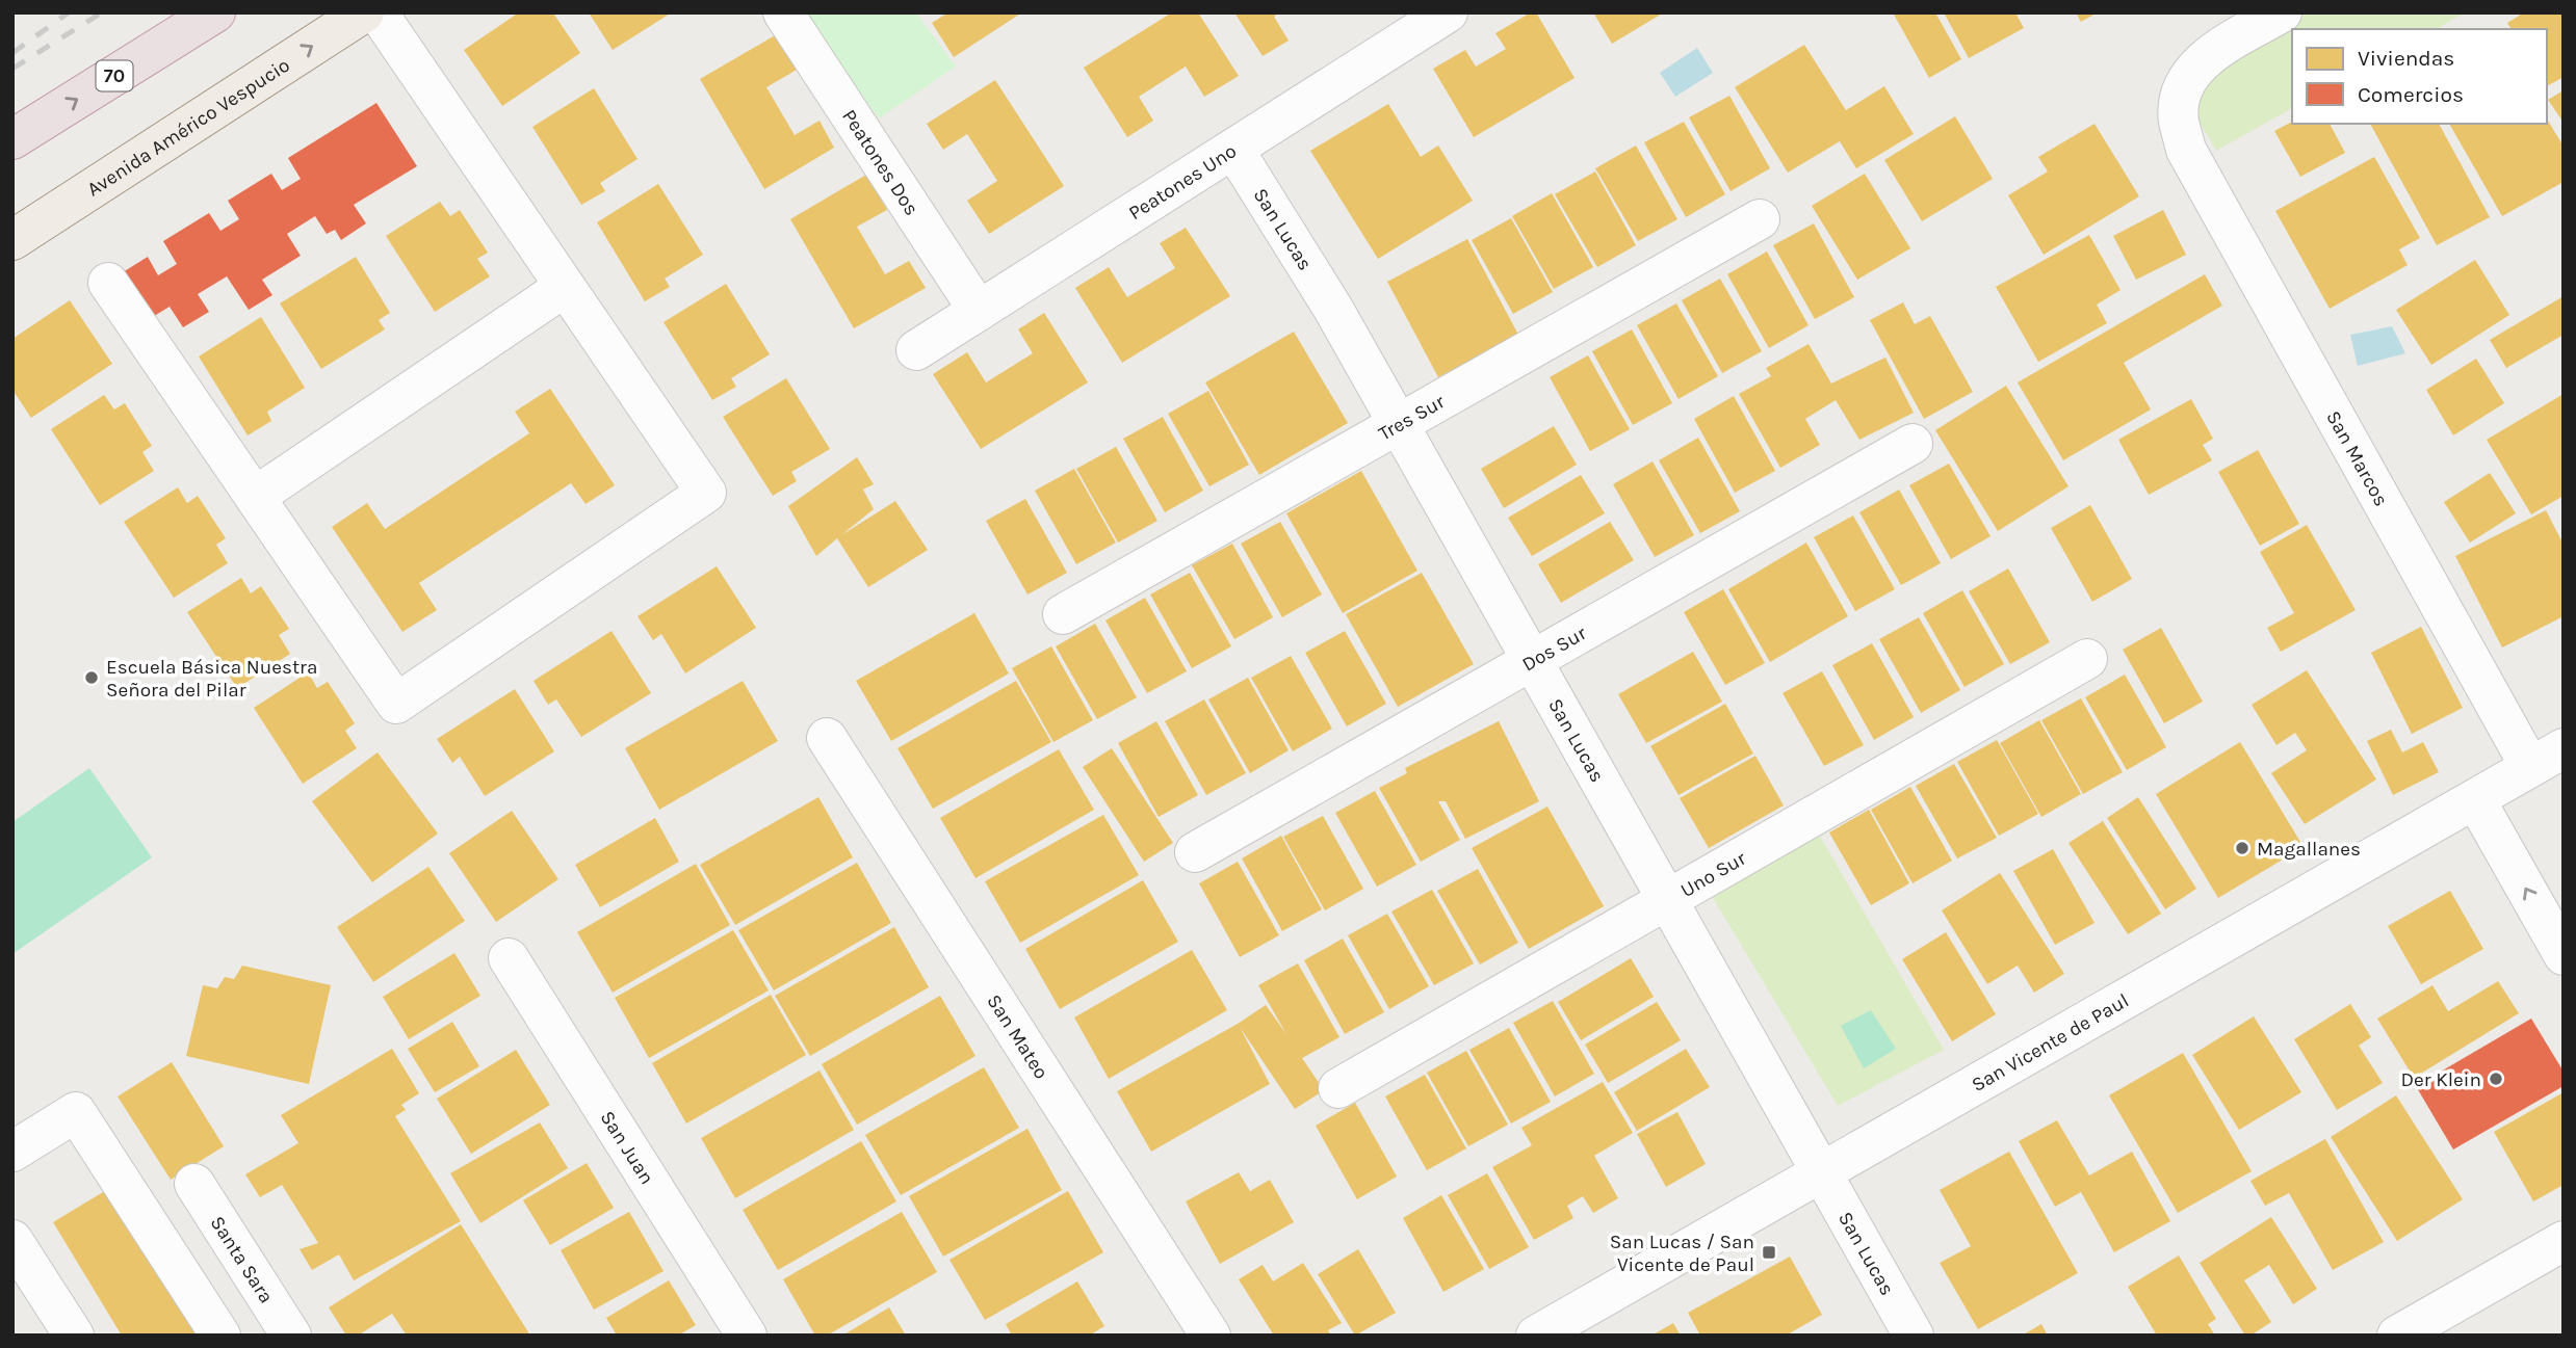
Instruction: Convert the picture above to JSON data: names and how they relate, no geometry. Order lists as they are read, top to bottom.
{
  "streets": {
    "highway": ["70"],
    "main road": ["Avenida Américo Vespucio"],
    "street": [
      "Peatones Dos",
      "Peatones Uno",
      "San Lucas",
      "Tres Sur",
      "San Marcos",
      "Dos Sur",
      "Uno Sur",
      "San Mateo",
      "San Vicente de Paul",
      "San Juan",
      "Santa Sara"
    ]
  },
  "crossings": [
    ["Peatones Dos", "Peatones Uno"],
    ["Peatones Uno", "San Lucas"],
    ["San Lucas", "Tres Sur"],
    ["San Lucas", "Dos Sur"],
    ["San Lucas", "Uno Sur"],
    ["San Lucas", "San Vicente de Paul"],
    ["San Marcos", "San Vicente de Paul"]
  ],
  "one_way": ["Avenida Américo Vespucio"],
  "places": {
    "other": ["Escuela Básica Nuestra Señora del Pilar", "Magallanes", "Der Klein"],
    "transit": ["San Lucas / San Vicente de Paul"]
  },
  "legend": ["Viviendas", "Comercios"]
}
